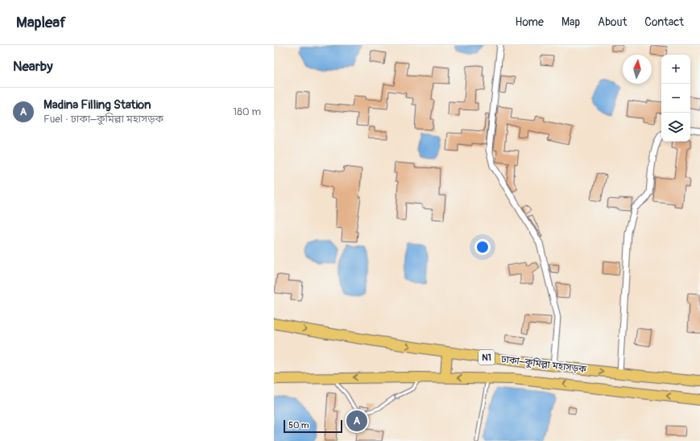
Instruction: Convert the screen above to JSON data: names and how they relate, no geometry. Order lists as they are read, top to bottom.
{
  "streets": {
    "highway": ["N1", "ঢাকা–কুমিল্লা মহাসড়ক"]
  },
  "scale_bar": "50 m",
  "north": "top",
  "page": {
    "header": "Mapleaf",
    "nav": [
      "Home",
      "Map",
      "About",
      "Contact"
    ],
    "heading": "Nearby",
    "map_buttons": ["+", "−"],
    "list": [
      {
        "mark": "A",
        "name": "Madina Filling Station",
        "note": "Fuel · ঢাকা–কুমিল্লা মহাসড়ক",
        "value": "180 m"
      }
    ],
    "pins": "A",
    "scale": "50 m"
  }
}
